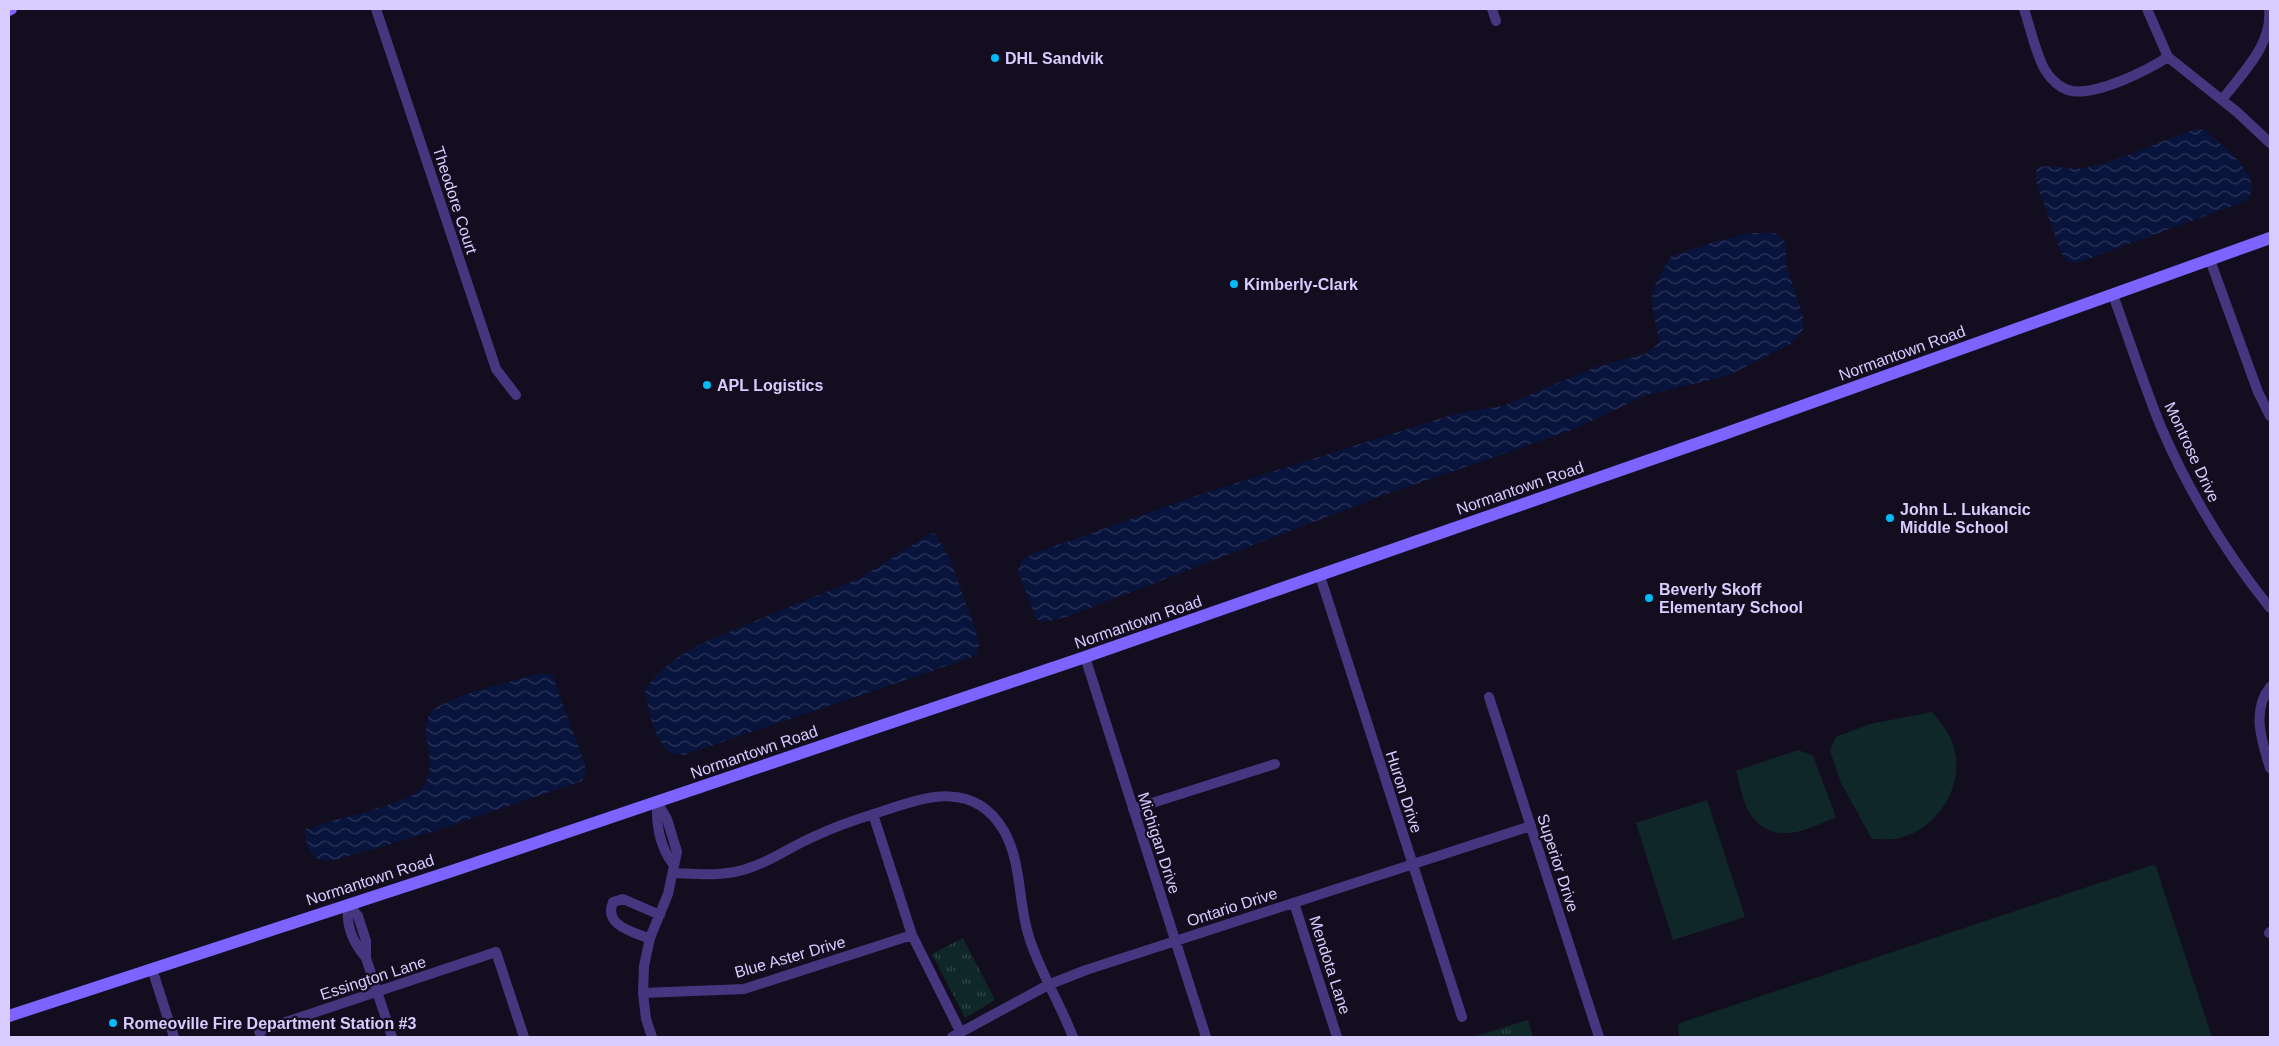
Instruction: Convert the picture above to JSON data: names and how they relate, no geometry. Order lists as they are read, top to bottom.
{
  "streets": {
    "street": [
      "Theodore Court",
      "Normantown Road",
      "Montrose Drive",
      "Huron Drive",
      "Michigan Drive",
      "Superior Drive",
      "Ontario Drive",
      "Blue Aster Drive",
      "Mendota Lane",
      "Essington Lane"
    ]
  },
  "crossings": [
    ["Normantown Road", "Montrose Drive"],
    ["Normantown Road", "Huron Drive"],
    ["Normantown Road", "Michigan Drive"],
    ["Huron Drive", "Ontario Drive"],
    ["Michigan Drive", "Ontario Drive"],
    ["Superior Drive", "Ontario Drive"],
    ["Ontario Drive", "Mendota Lane"]
  ],
  "places": [
    "DHL Sandvik",
    "Kimberly-Clark",
    "APL Logistics",
    "John L. Lukancic Middle School",
    "Beverly Skoff Elementary School",
    "Romeoville Fire Department Station #3"
  ]
}
